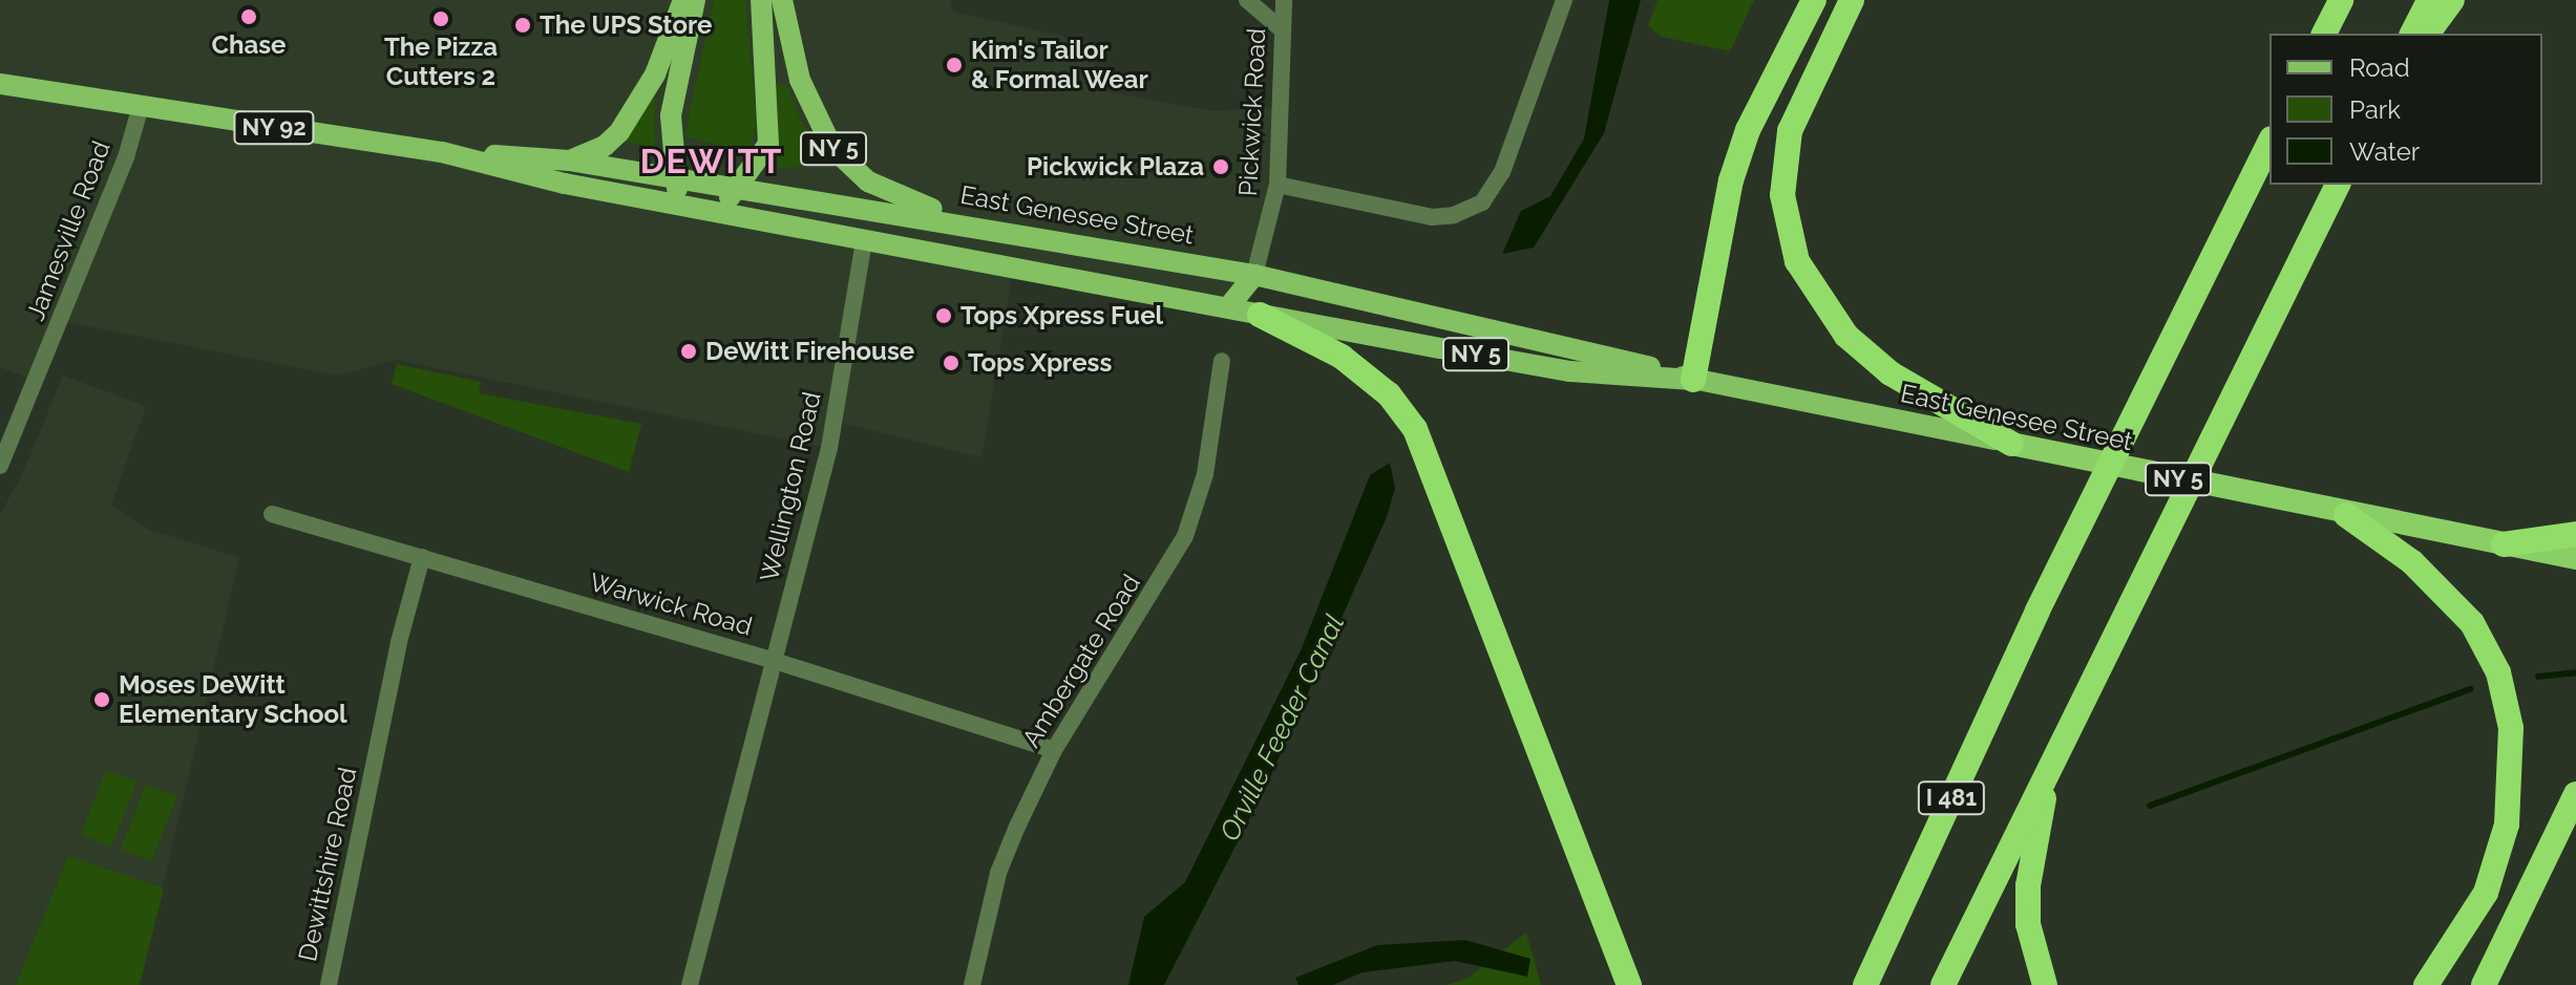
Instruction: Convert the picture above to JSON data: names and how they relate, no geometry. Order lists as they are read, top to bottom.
{
  "streets": {
    "highway": ["NY 5", "East Genesee Street", "I 481"],
    "main road": ["NY 92"],
    "street": [
      "Pickwick Road",
      "Jamesville Road",
      "Wellington Road",
      "Warwick Road",
      "Ambergate Road",
      "Dewittshire Road"
    ]
  },
  "crossings": [
    ["Pickwick Road", "East Genesee Street"],
    ["NY 5", "East Genesee Street"],
    ["East Genesee Street", "Jamesville Road"],
    ["East Genesee Street", "Wellington Road"],
    ["Wellington Road", "Warwick Road"],
    ["Warwick Road", "Ambergate Road"],
    ["Warwick Road", "Dewittshire Road"]
  ],
  "districts": ["DEWITT"],
  "water": ["Orville Feeder Canal"],
  "places": [
    "Chase",
    "The Pizza Cutters 2",
    "The UPS Store",
    "Kim's Tailor & Formal Wear",
    "Pickwick Plaza",
    "Tops Xpress Fuel",
    "DeWitt Firehouse",
    "Tops Xpress",
    "Moses DeWitt Elementary School"
  ],
  "legend": ["Road", "Park", "Water"]
}
